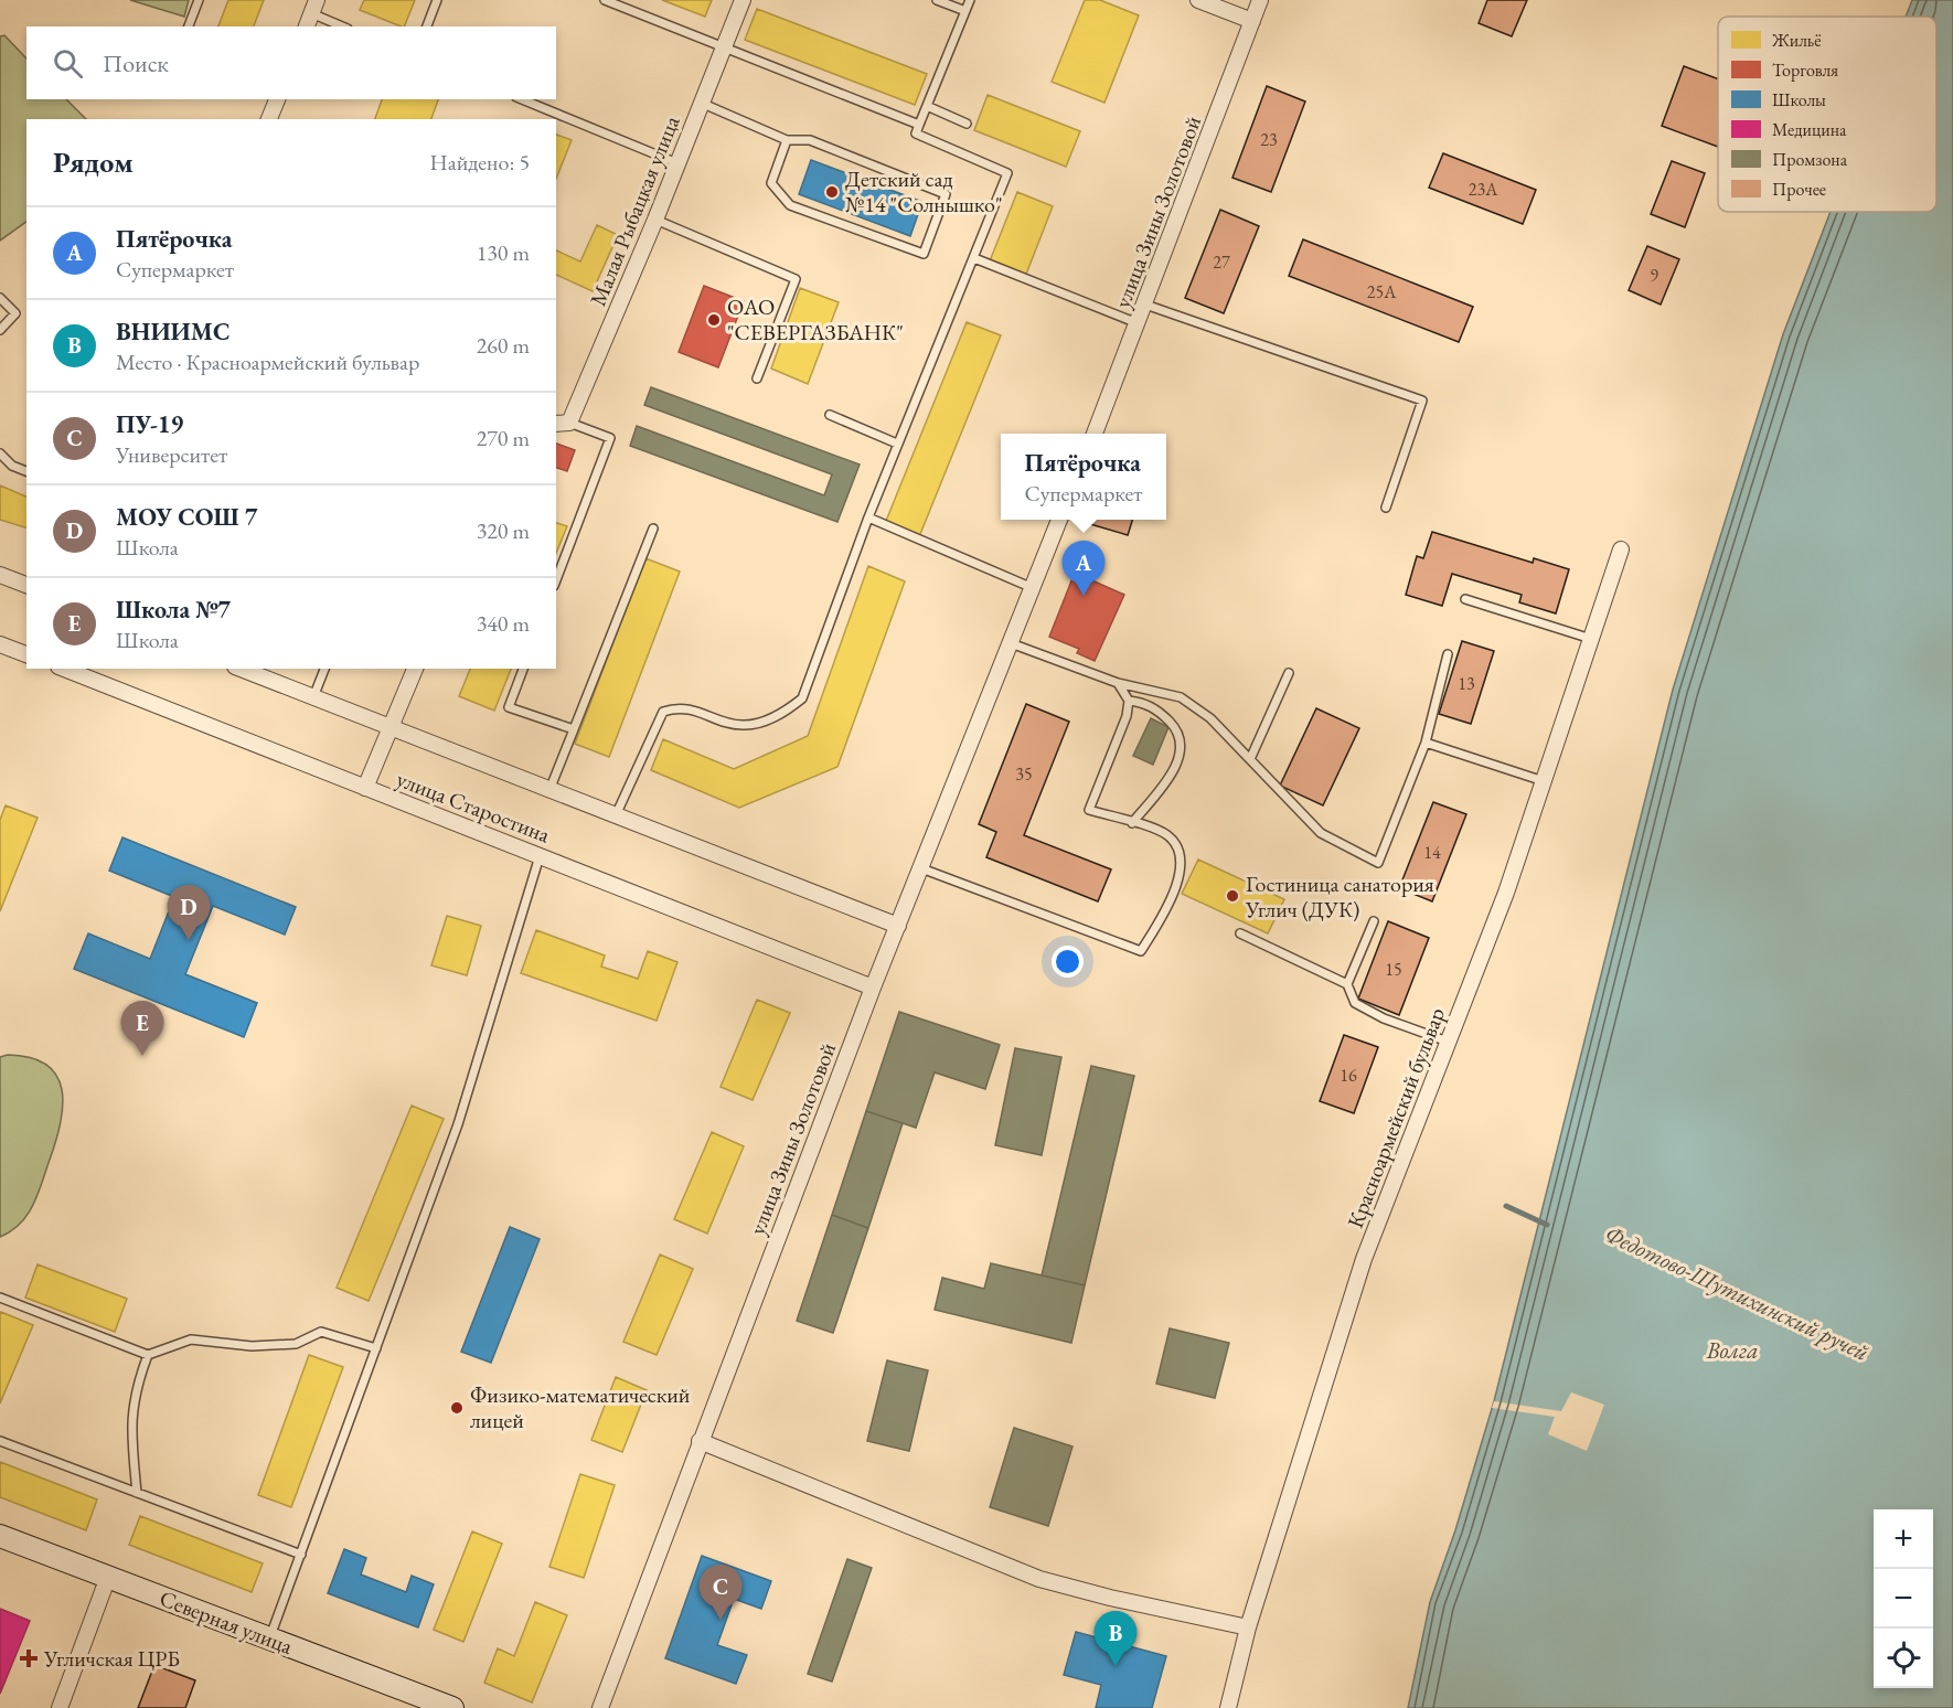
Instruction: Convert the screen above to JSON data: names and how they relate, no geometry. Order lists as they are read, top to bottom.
{
  "streets": {
    "street": [
      "Малая Рыбацкая улица",
      "улица Зины Золотовой",
      "улица Старостина",
      "Красноармейский бульвар",
      "Северная улица"
    ]
  },
  "crossings": [
    ["улица Зины Золотовой", "улица Старостина"]
  ],
  "water": ["Федотово-Шутихинский ручей", "Волга"],
  "places": {
    "other": [
      "Детский сад №14 \"Солнышко\"",
      "ОАО \"СЕВЕРГАЗБАНК\"",
      "Гостиница санатория Углич (ДУК)",
      "Физико-математический лицей"
    ],
    "health": ["Угличская ЦРБ"]
  },
  "house_numbers": [
    "23",
    "23А",
    "27",
    "9",
    "25А",
    "13",
    "35",
    "14",
    "15",
    "16"
  ],
  "legend": [
    "Жильё",
    "Торговля",
    "Школы",
    "Медицина",
    "Промзона",
    "Прочее"
  ],
  "page": {
    "search": "Поиск",
    "heading": ["Рядом", "Найдено: 5"],
    "list": [
      {
        "mark": "A",
        "name": "Пятёрочка",
        "note": "Супермаркет",
        "value": "130 m"
      },
      {
        "mark": "B",
        "name": "ВНИИМС",
        "note": "Место · Красноармейский бульвар",
        "value": "260 m"
      },
      {
        "mark": "C",
        "name": "ПУ-19",
        "note": "Университет",
        "value": "270 m"
      },
      {
        "mark": "D",
        "name": "МОУ СОШ 7",
        "note": "Школа",
        "value": "320 m"
      },
      {
        "mark": "E",
        "name": "Школа №7",
        "note": "Школа",
        "value": "340 m"
      }
    ],
    "popup": ["Пятёрочка", "Супермаркет"],
    "pins": [
      "A",
      "D",
      "E",
      "C",
      "B"
    ],
    "map_buttons": ["+", "−"]
  }
}
